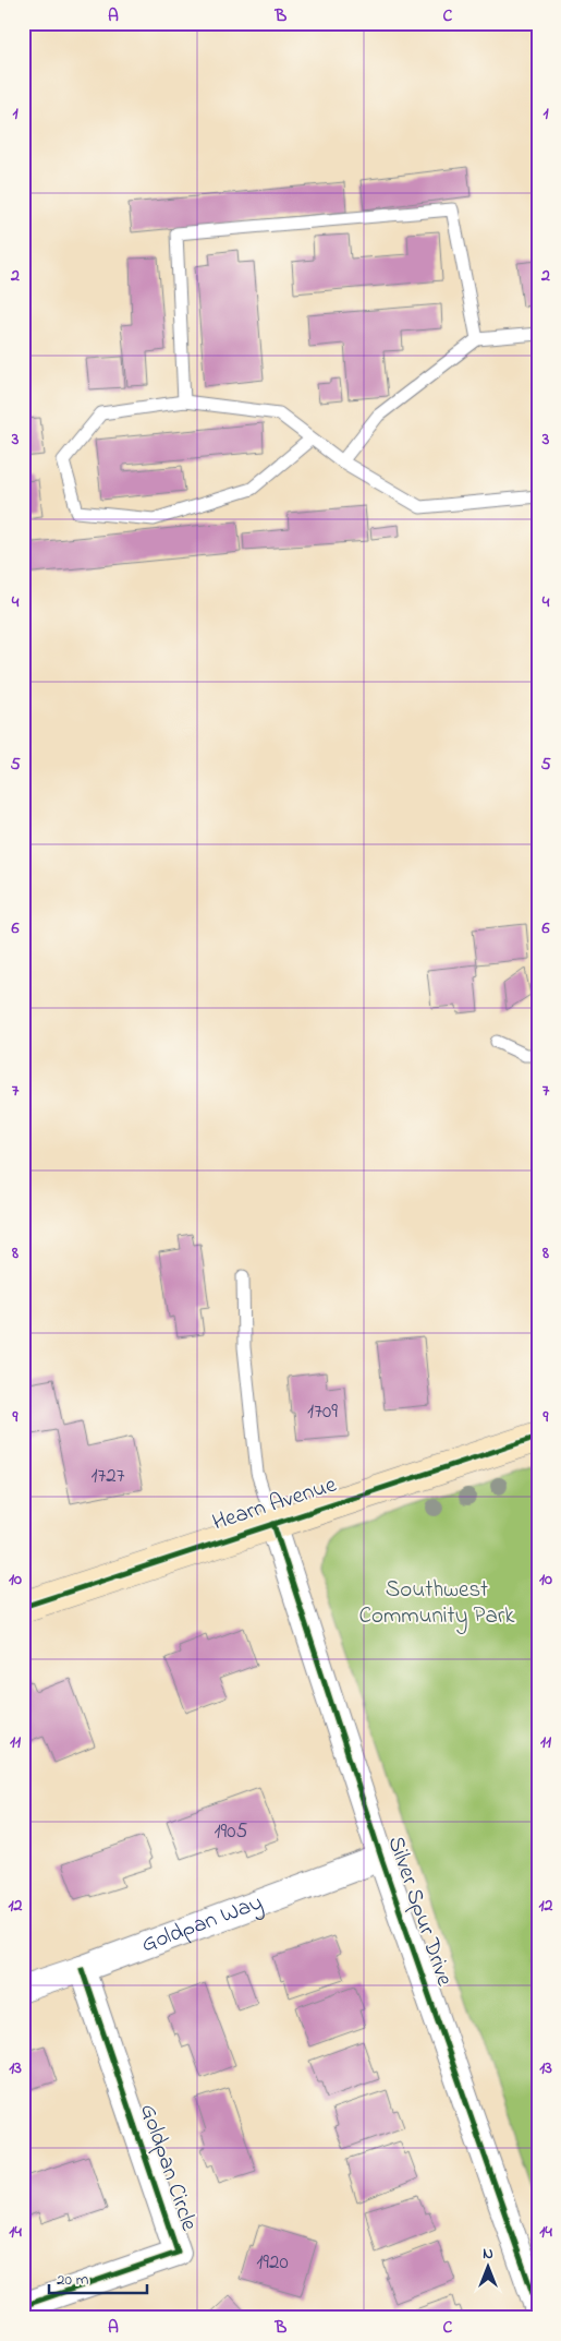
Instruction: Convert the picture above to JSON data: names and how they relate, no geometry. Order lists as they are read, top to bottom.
{
  "streets": {
    "main road": ["Hearn Avenue"],
    "street": ["Silver Spur Drive", "Goldpan Way", "Goldpan Circle"]
  },
  "crossings": [
    ["Hearn Avenue", "Silver Spur Drive"],
    ["Silver Spur Drive", "Goldpan Way"],
    ["Goldpan Way", "Goldpan Circle"]
  ],
  "parks": ["Southwest Community Park"],
  "house_numbers": [
    "1709",
    "1727",
    "1905",
    "1920"
  ],
  "scale_bar": "20 m",
  "north": "top",
  "grid": {
    "columns": ["A", "B", "C"],
    "rows": [
      "1",
      "2",
      "3",
      "4",
      "5",
      "6",
      "7",
      "8",
      "9",
      "10",
      "11",
      "12",
      "13",
      "14"
    ]
  }
}
